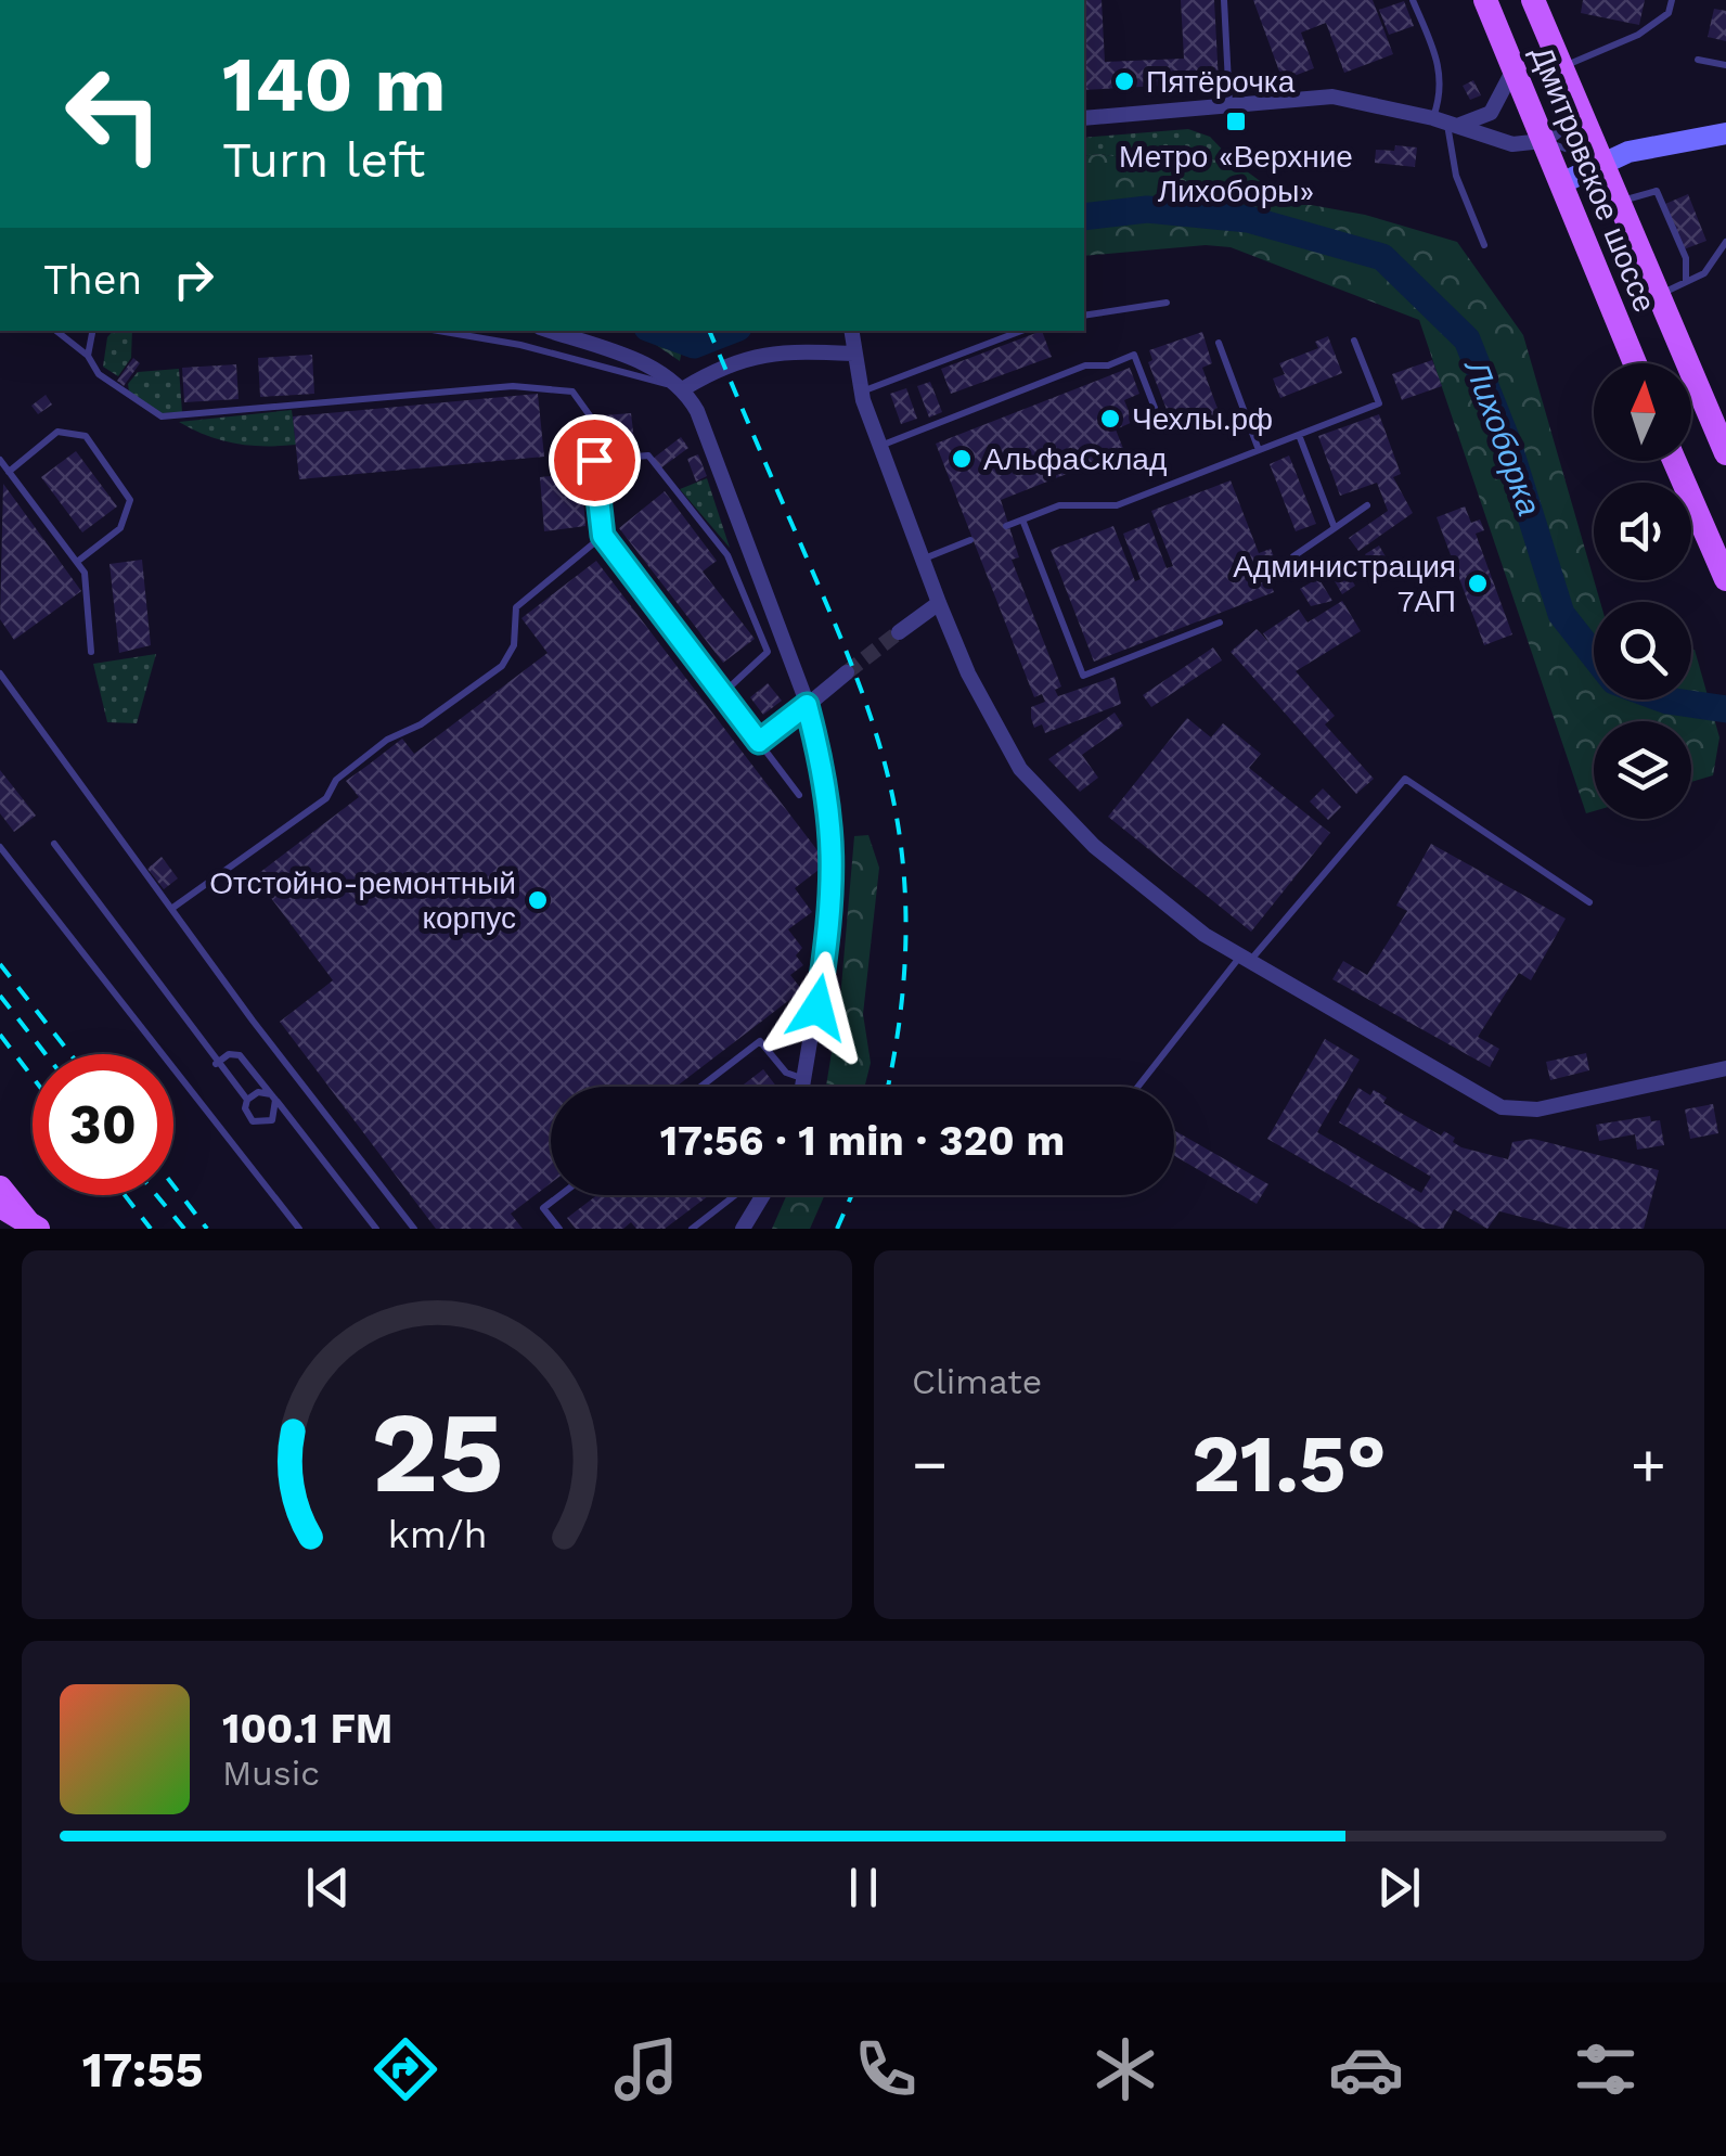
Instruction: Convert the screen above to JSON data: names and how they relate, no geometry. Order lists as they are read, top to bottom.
{
  "streets": {
    "main road": ["Дмитровское шоссе"]
  },
  "water": ["Лихоборка"],
  "places": {
    "other": [
      "Пятёрочка",
      "Чехлы.рф",
      "АльфаСклад",
      "Администрация 7АП",
      "Отстойно-ремонтный корпус"
    ],
    "transit": ["Метро «Верхние Лихоборы»"]
  },
  "north": "top",
  "page": {
    "turn": ["140 m", "Turn left"],
    "then": "Then",
    "limit": "30",
    "trip": "17:56 · 1 min · 320 m",
    "tile": "Climate",
    "heat": ["−", "21.5°", "+"],
    "song": ["100.1 FM", "Music"],
    "tabs": "17:55",
    "gauge": ["25", "km/h"]
  }
}
